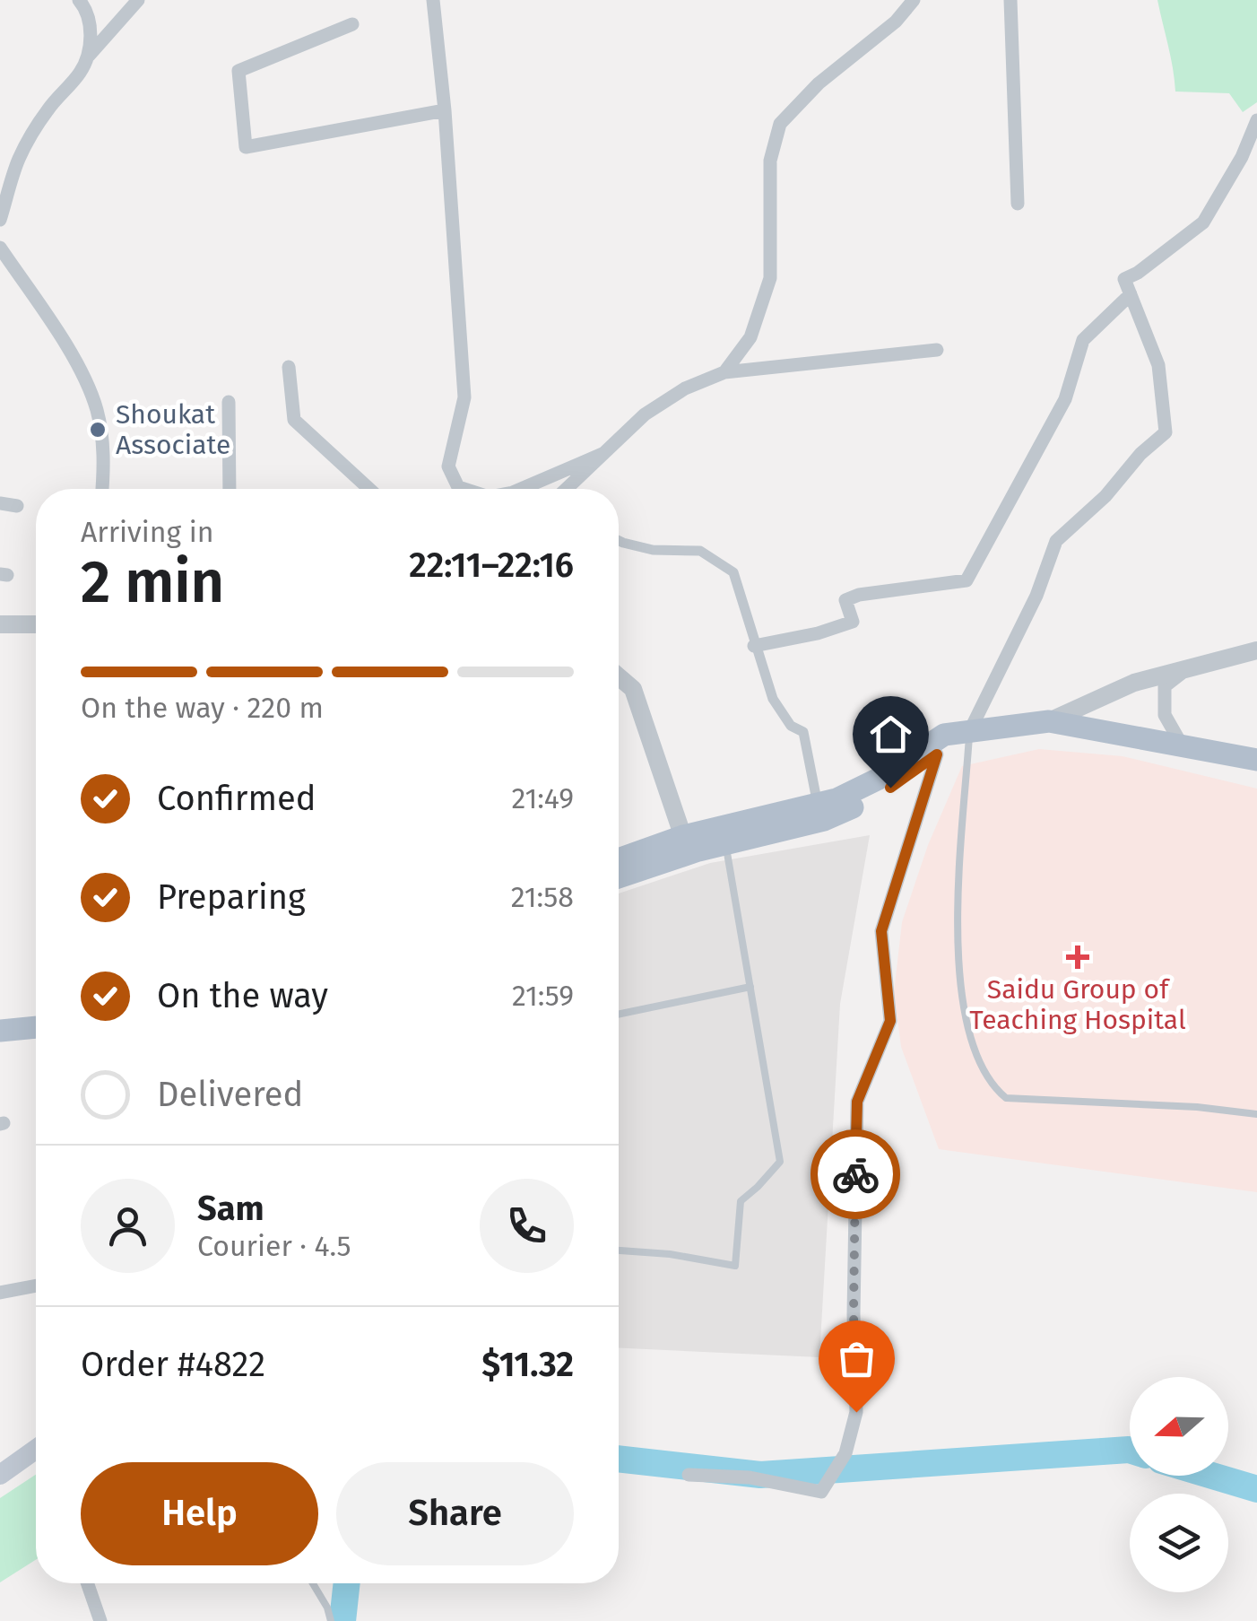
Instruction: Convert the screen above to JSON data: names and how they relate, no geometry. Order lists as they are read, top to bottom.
{
  "places": {
    "other": ["Shoukat Associate"],
    "health": ["Saidu Group of Teaching Hospital"]
  },
  "north": "left",
  "page": {
    "heading": ["2 min", "Arriving in", "22:11–22:16"],
    "panel": [
      "Sam",
      "Courier · 4.5",
      "Order #4822",
      "$11.32"
    ],
    "bar": "On the way · 220 m",
    "list": [
      ["Confirmed", "21:49"],
      ["Preparing", "21:58"],
      ["On the way", "21:59"],
      "Delivered"
    ],
    "buttons": ["Help", "Share"]
  }
}
